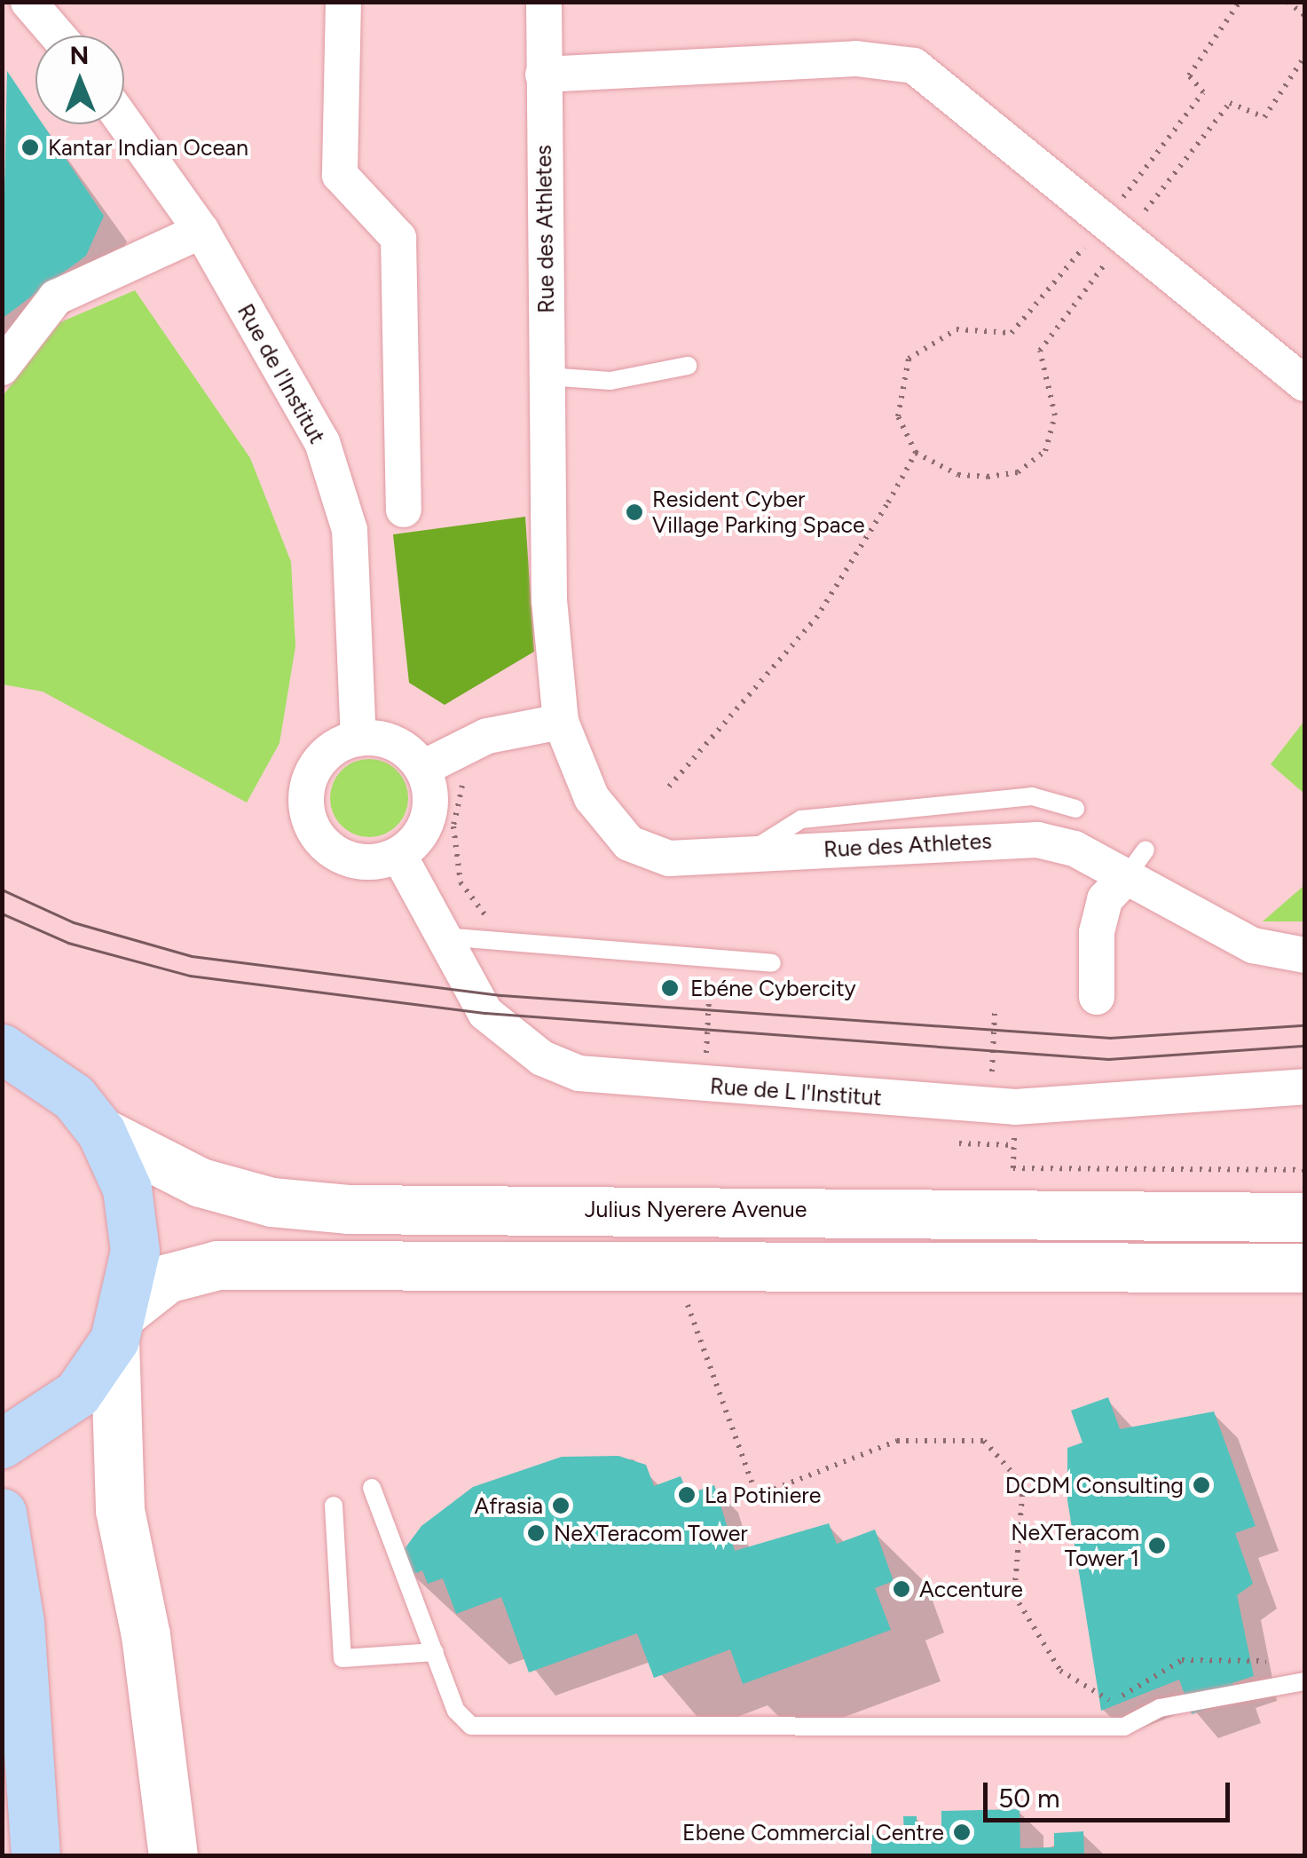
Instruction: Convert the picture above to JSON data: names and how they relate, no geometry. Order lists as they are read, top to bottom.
{
  "streets": {
    "main road": ["Julius Nyerere Avenue"],
    "street": ["Rue des Athletes", "Rue de l'Institut", "Rue de L l'Institut"]
  },
  "crossings": [
    ["Rue de l'Institut", "Rue de L l'Institut"]
  ],
  "places": [
    "Kantar Indian Ocean",
    "Resident Cyber Village Parking Space",
    "Ebéne Cybercity",
    "DCDM Consulting",
    "La Potiniere",
    "Afrasia",
    "NeXTeracom Tower",
    "NeXTeracom Tower 1",
    "Accenture",
    "Ebene Commercial Centre"
  ],
  "scale_bar": "50 m",
  "north": "top"
}
